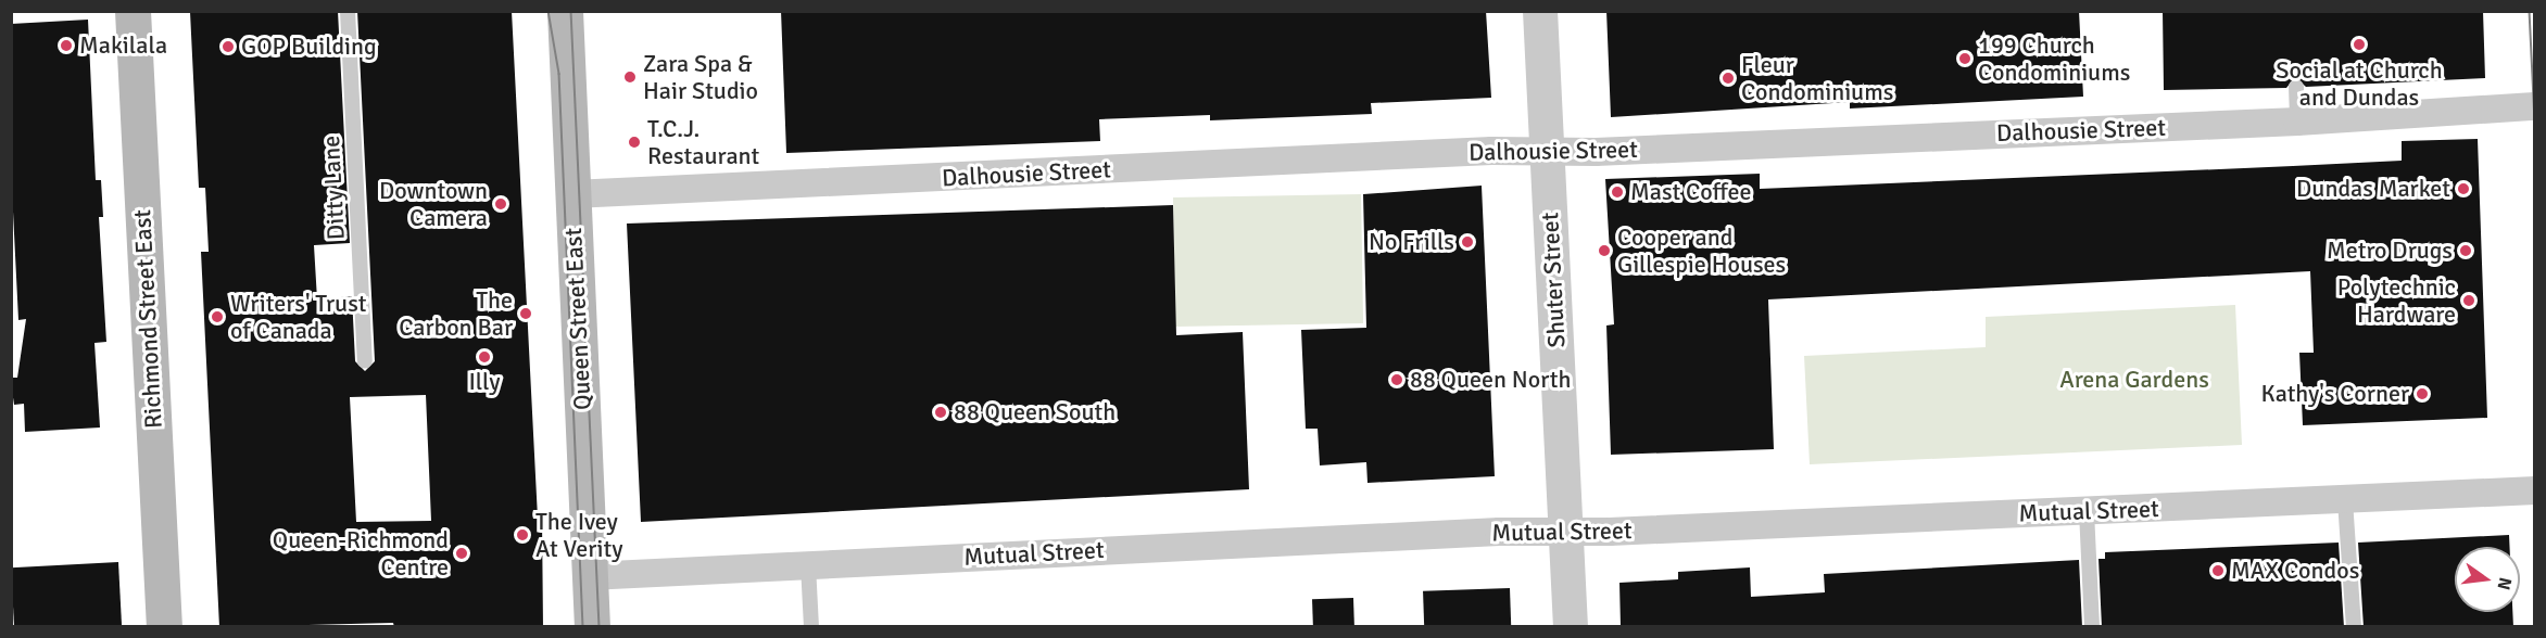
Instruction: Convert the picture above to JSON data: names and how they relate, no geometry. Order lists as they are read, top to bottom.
{
  "streets": {
    "main road": ["Richmond Street East", "Queen Street East"],
    "street": ["Dalhousie Street", "Shuter Street", "Mutual Street"],
    "lane": ["Ditty Lane"]
  },
  "crossings": [
    ["Dalhousie Street", "Shuter Street"],
    ["Dalhousie Street", "Queen Street East"],
    ["Shuter Street", "Mutual Street"],
    ["Queen Street East", "Mutual Street"]
  ],
  "parks": ["Arena Gardens"],
  "places": [
    "Social at Church and Dundas",
    "Makilala",
    "GOP Building",
    "199 Church Condominiums",
    "Zara Spa & Hair Studio",
    "Fleur Condominiums",
    "T.C.J. Restaurant",
    "Dundas Market",
    "Mast Coffee",
    "Downtown Camera",
    "No Frills",
    "Cooper and Gillespie Houses",
    "Metro Drugs",
    "Polytechnic Hardware",
    "The Carbon Bar",
    "Writers' Trust of Canada",
    "Illy",
    "88 Queen North",
    "Kathy's Corner",
    "88 Queen South",
    "The Ivey At Verity",
    "Queen-Richmond Centre",
    "MAX Condos"
  ],
  "north": "right"
}
